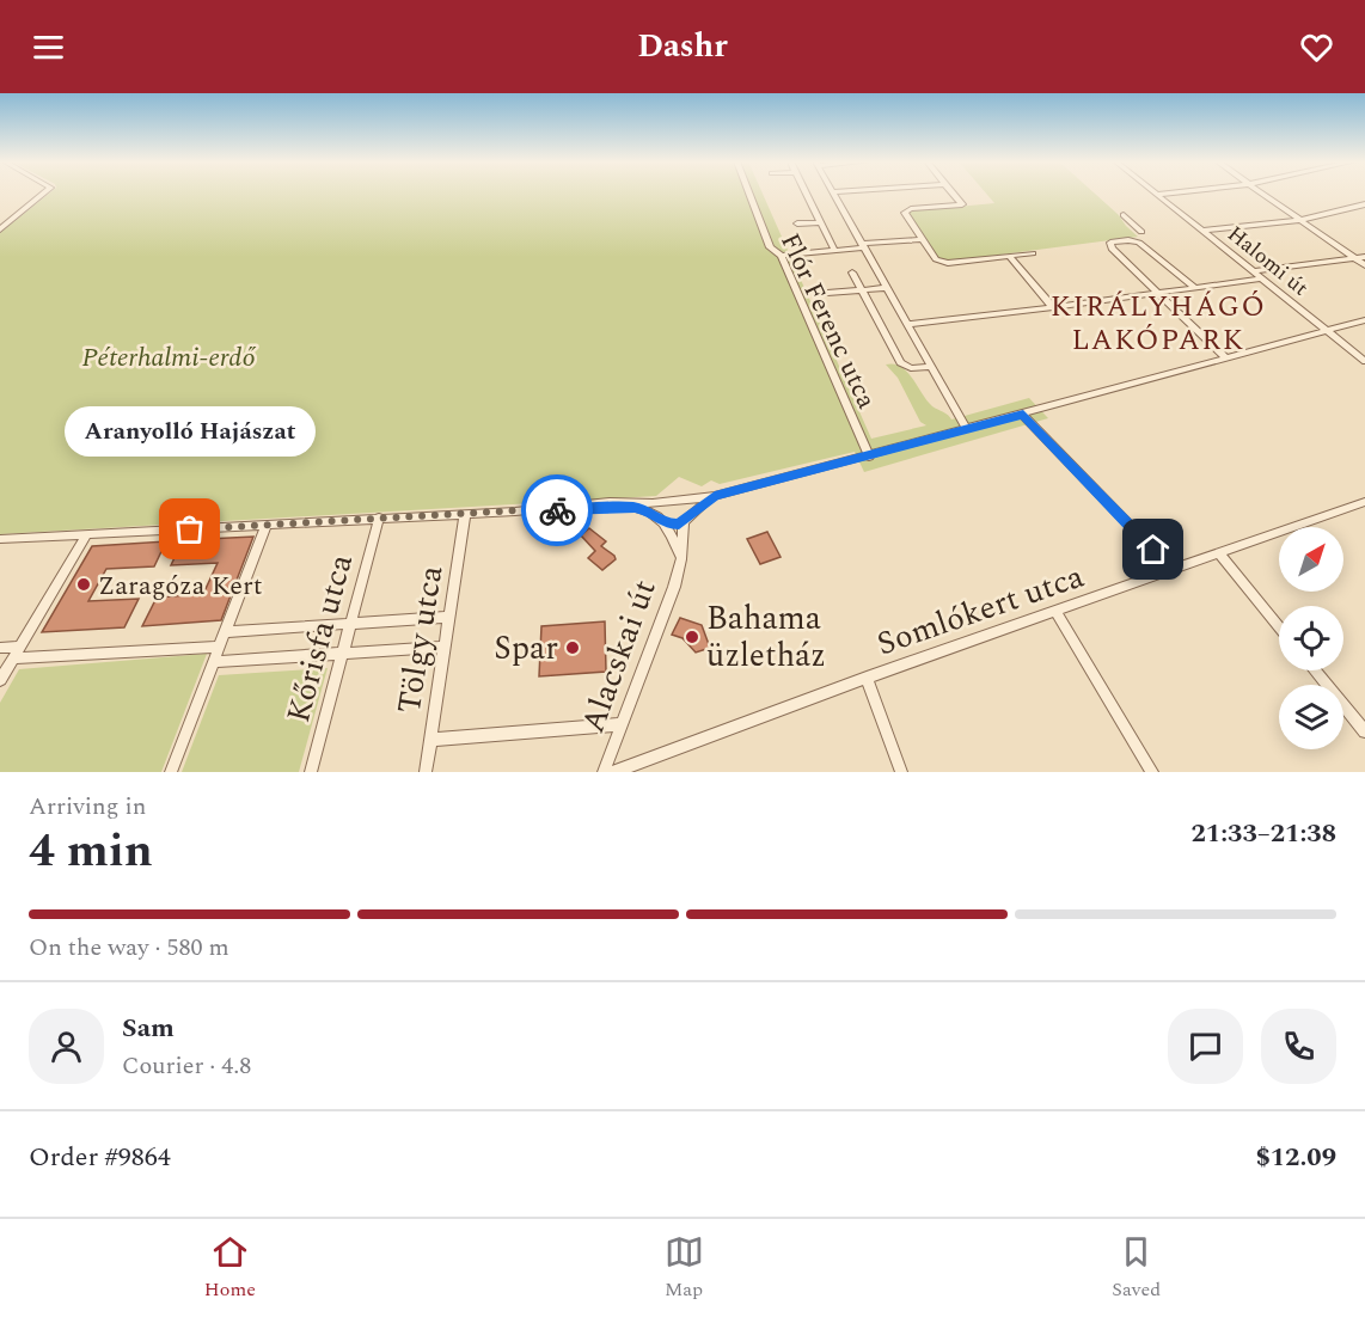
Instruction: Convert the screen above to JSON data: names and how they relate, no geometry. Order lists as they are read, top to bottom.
{
  "streets": {
    "street": [
      "Halomi út",
      "Flór Ferenc utca",
      "Somlókert utca",
      "Kőrisfa utca",
      "Tölgy utca",
      "Alacskai út"
    ]
  },
  "districts": ["KIRÁLYHÁGÓ LAKÓPARK"],
  "parks": ["Péterhalmi-erdő"],
  "places": [
    "Aranyolló Hajászat",
    "Zaragóza Kert",
    "Bahama üzletház",
    "Spar"
  ],
  "north": "top right",
  "page": {
    "header": "Dashr",
    "bubble": "Aranyolló Hajászat",
    "heading": ["4 min", "Arriving in", "21:33–21:38"],
    "panel": [
      "Sam",
      "Courier · 4.8",
      "Order #9864",
      "$12.09"
    ],
    "bar": "On the way · 580 m",
    "tabs": ["Home", "Map", "Saved"]
  }
}
